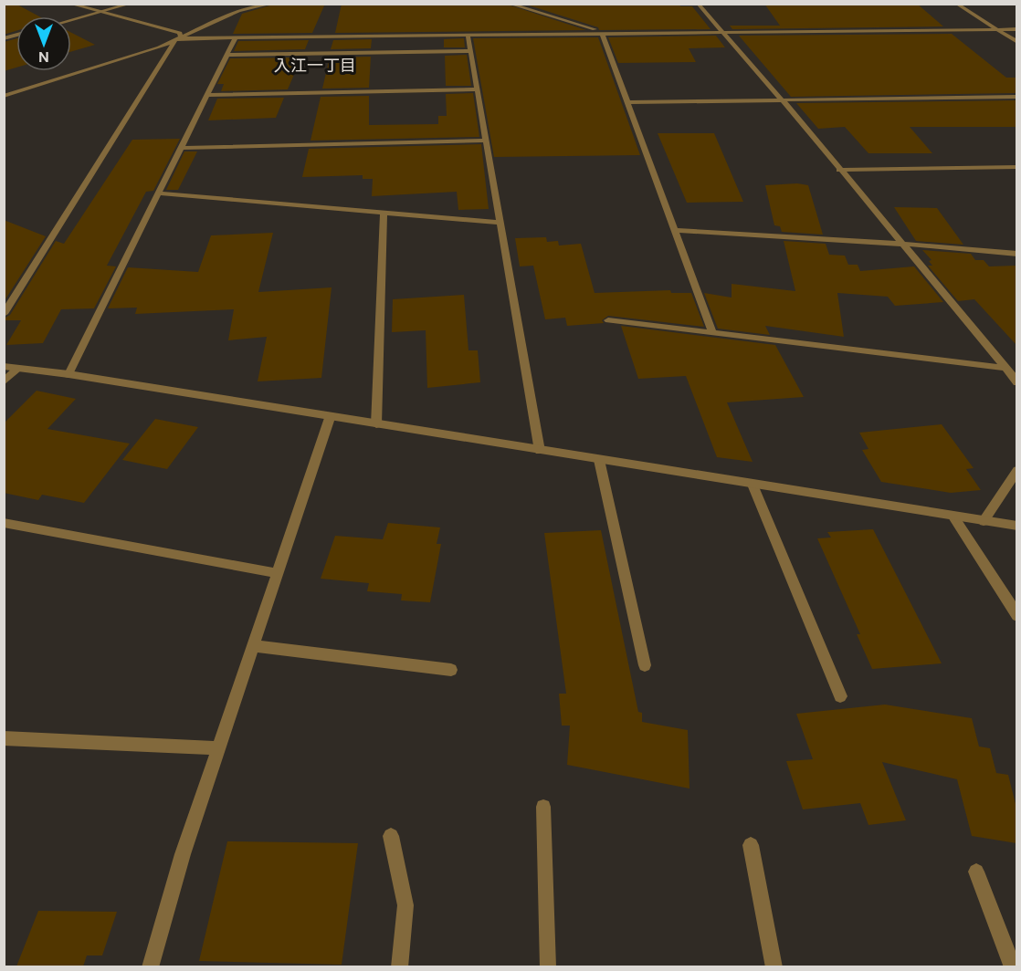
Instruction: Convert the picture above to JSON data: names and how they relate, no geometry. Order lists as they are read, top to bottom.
{
  "districts": ["入江一丁目"],
  "north": "bottom"
}
